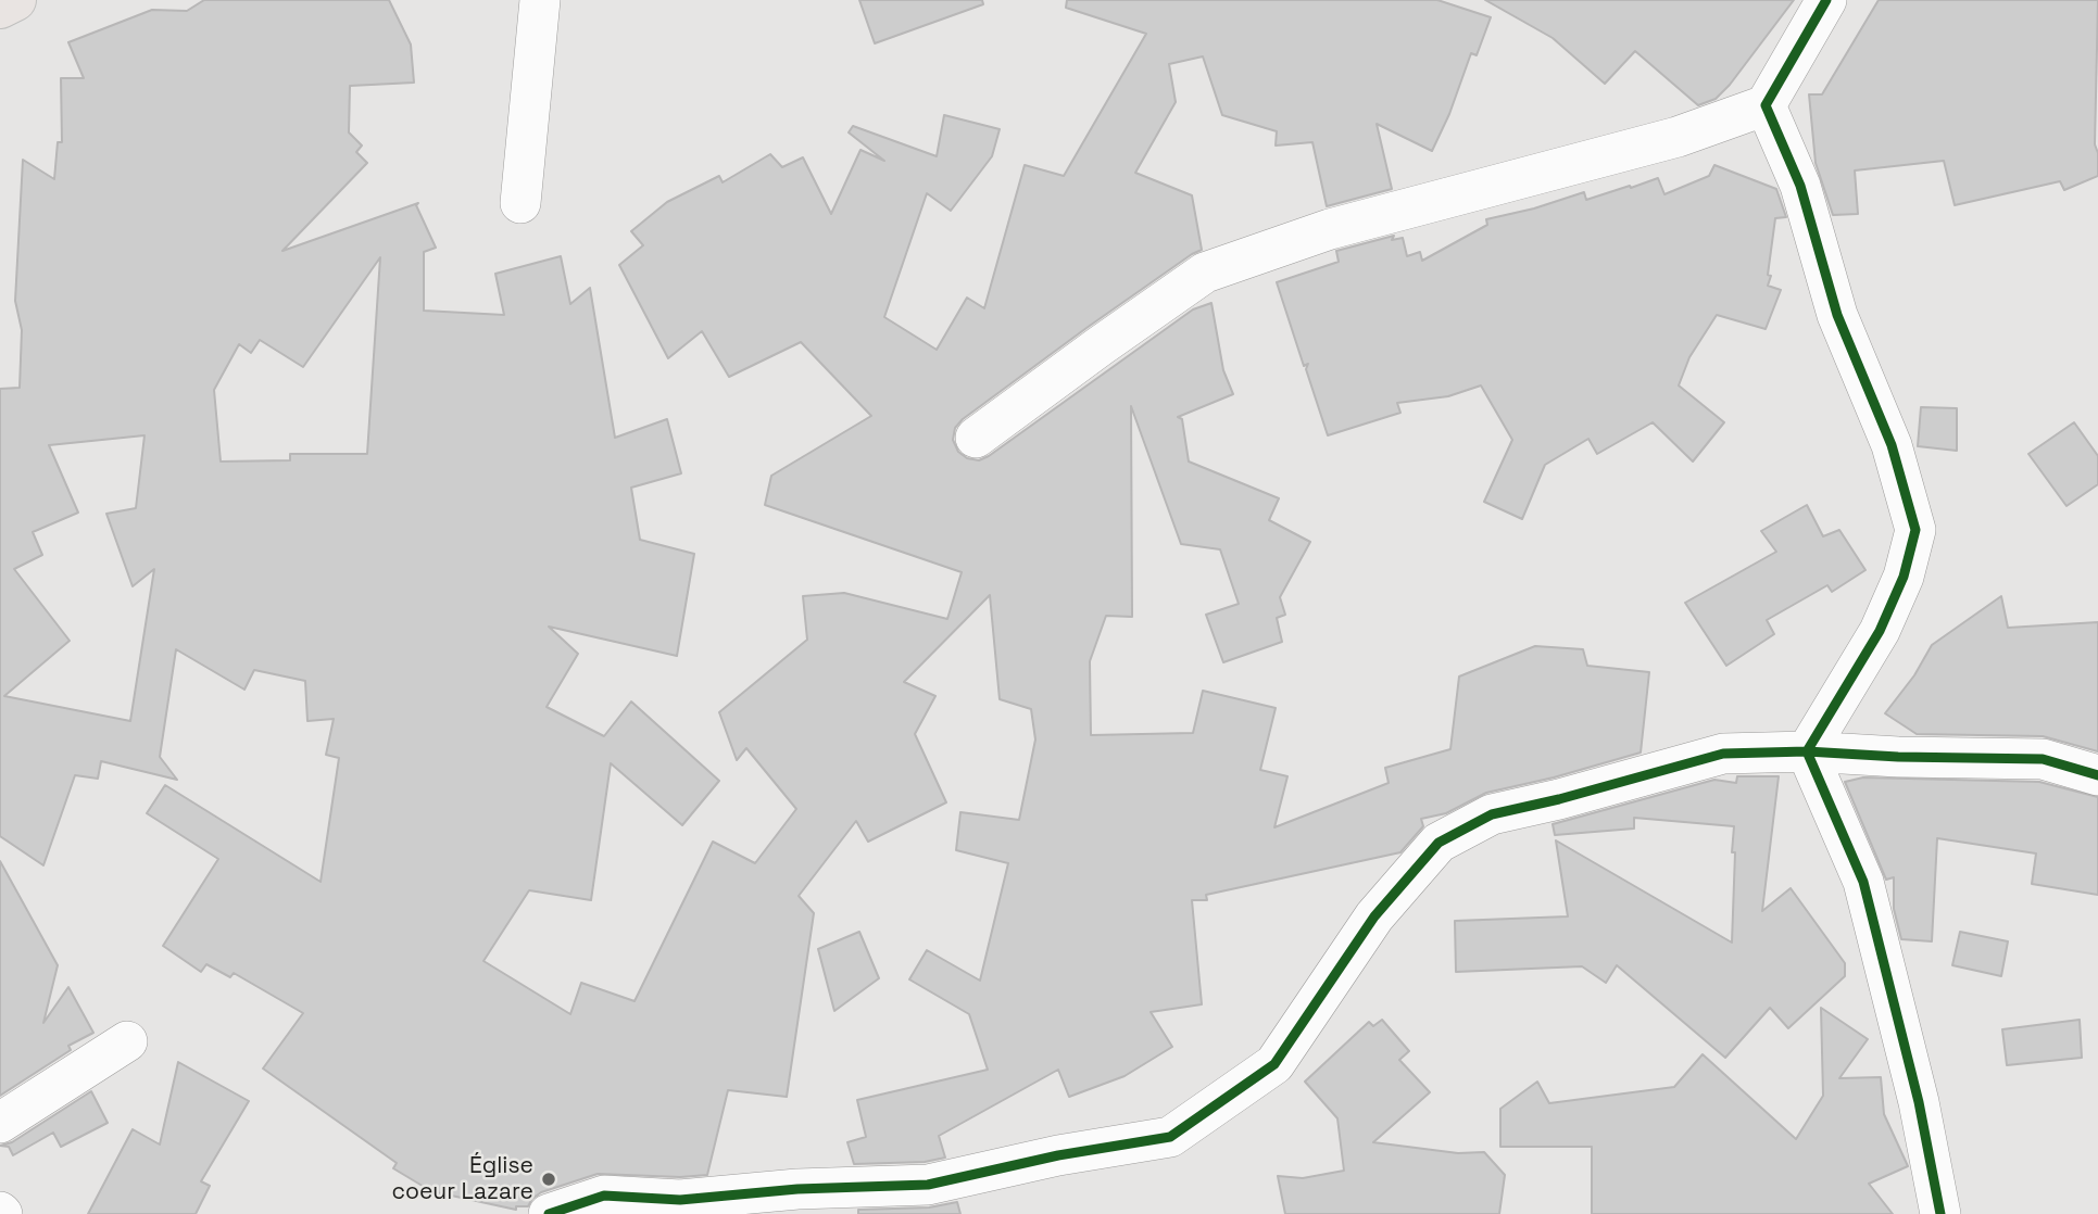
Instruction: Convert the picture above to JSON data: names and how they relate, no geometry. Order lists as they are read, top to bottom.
{
  "places": ["Église coeur Lazare"]
}
